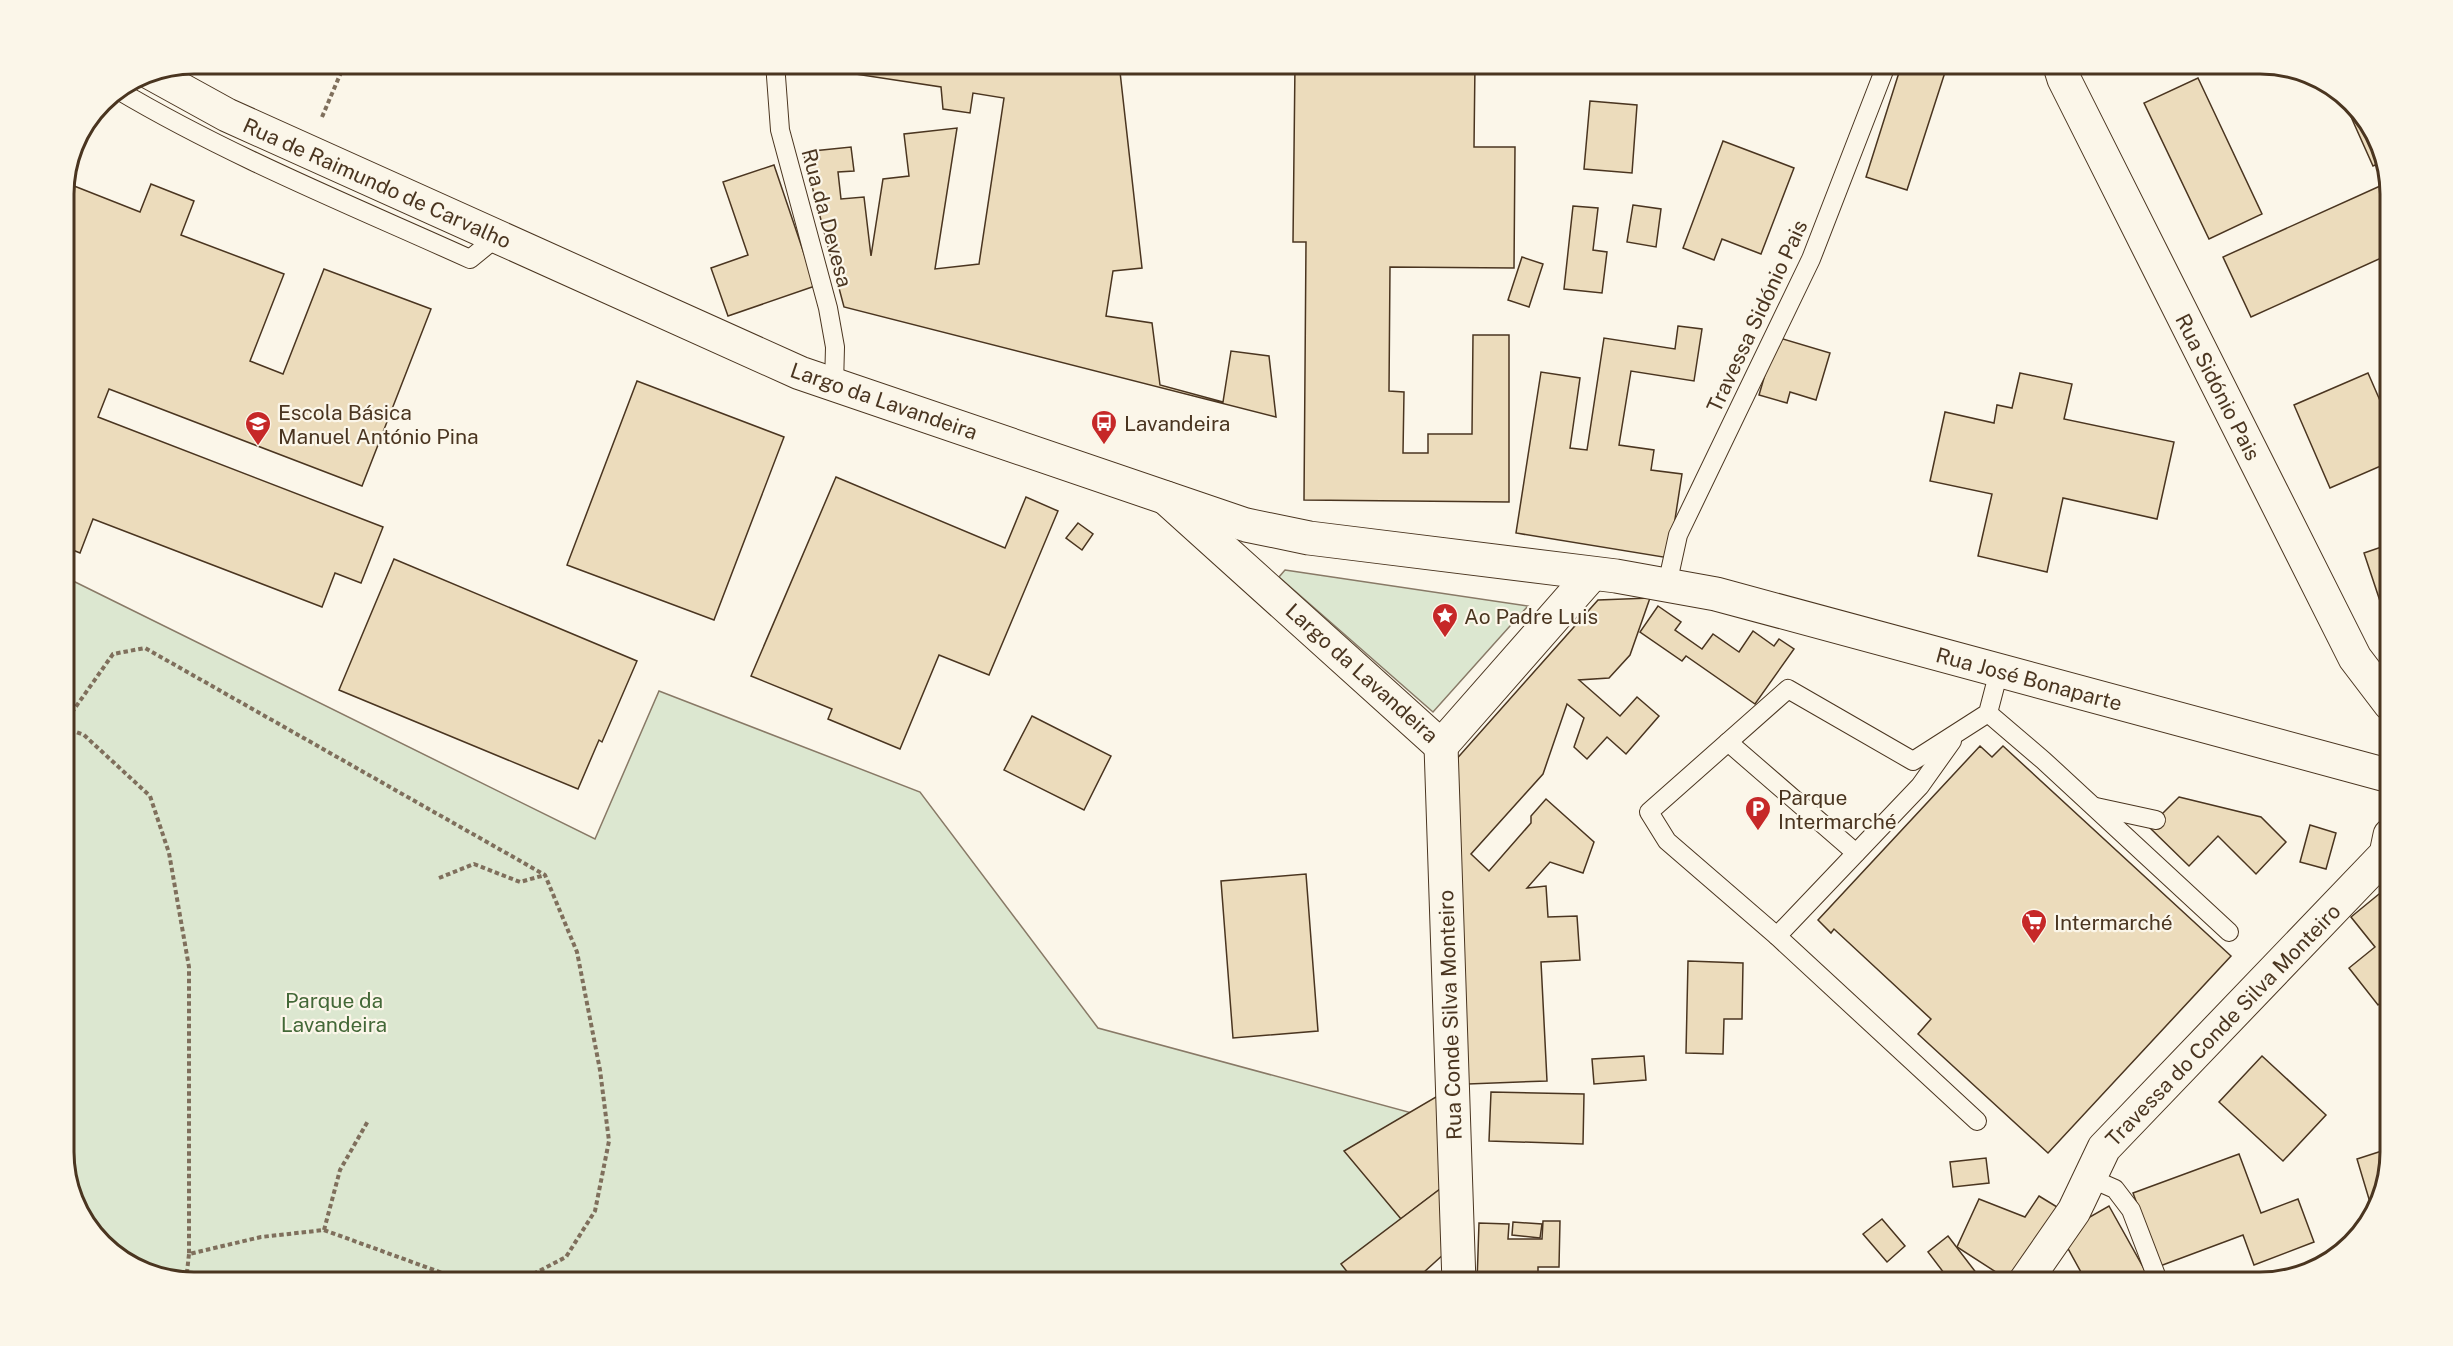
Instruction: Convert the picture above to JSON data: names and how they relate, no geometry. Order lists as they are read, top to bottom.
{
  "streets": {
    "street": [
      "Rua de Raimundo de Carvalho",
      "Rua Sidónio Pais",
      "Largo da Lavandeira",
      "Rua José Bonaparte",
      "Rua Conde Silva Monteiro",
      "Travessa do Conde Silva Monteiro"
    ],
    "lane": ["Rua da Devesa", "Travessa Sidónio Pais"]
  },
  "crossings": [
    ["Rua de Raimundo de Carvalho", "Largo da Lavandeira"],
    ["Rua da Devesa", "Largo da Lavandeira"],
    ["Travessa Sidónio Pais", "Largo da Lavandeira"],
    ["Travessa Sidónio Pais", "Rua José Bonaparte"],
    ["Largo da Lavandeira", "Rua José Bonaparte"],
    ["Largo da Lavandeira", "Rua Conde Silva Monteiro"]
  ],
  "parks": ["Parque da Lavandeira"],
  "places": {
    "bus stop": ["Lavandeira"],
    "school or university": ["Escola Básica Manuel António Pina"],
    "place": ["Ao Padre Luis"],
    "parking": ["Parque Intermarché"],
    "supermarket": ["Intermarché"]
  }
}
